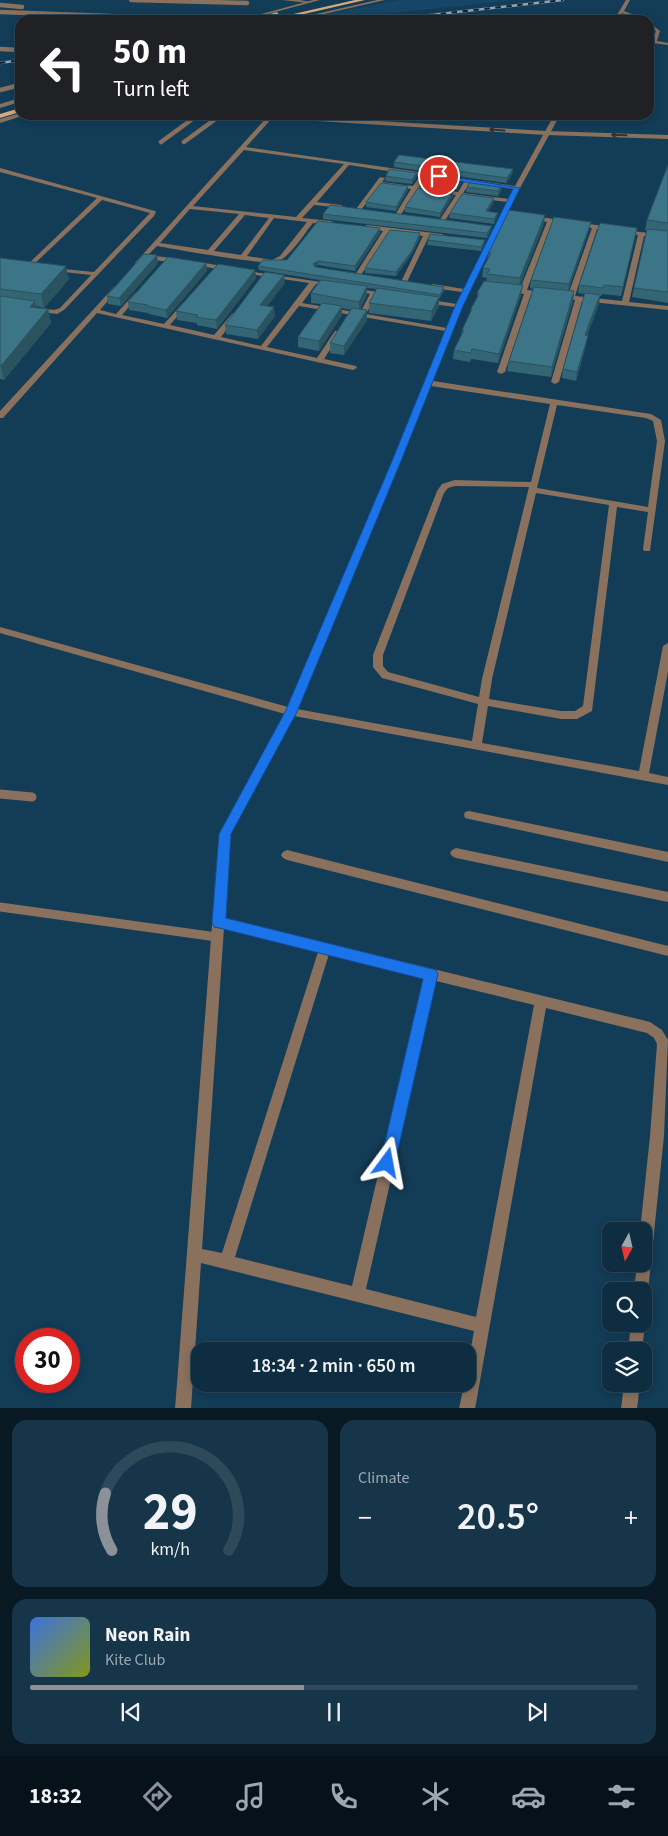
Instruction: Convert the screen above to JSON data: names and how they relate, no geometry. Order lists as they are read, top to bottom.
{
  "north": "bottom",
  "page": {
    "turn": ["50 m", "Turn left"],
    "limit": "30",
    "trip": "18:34 · 2 min · 650 m",
    "tile": "Climate",
    "heat": ["−", "20.5°", "+"],
    "song": ["Neon Rain", "Kite Club"],
    "tabs": "18:32",
    "gauge": ["29", "km/h"]
  }
}
